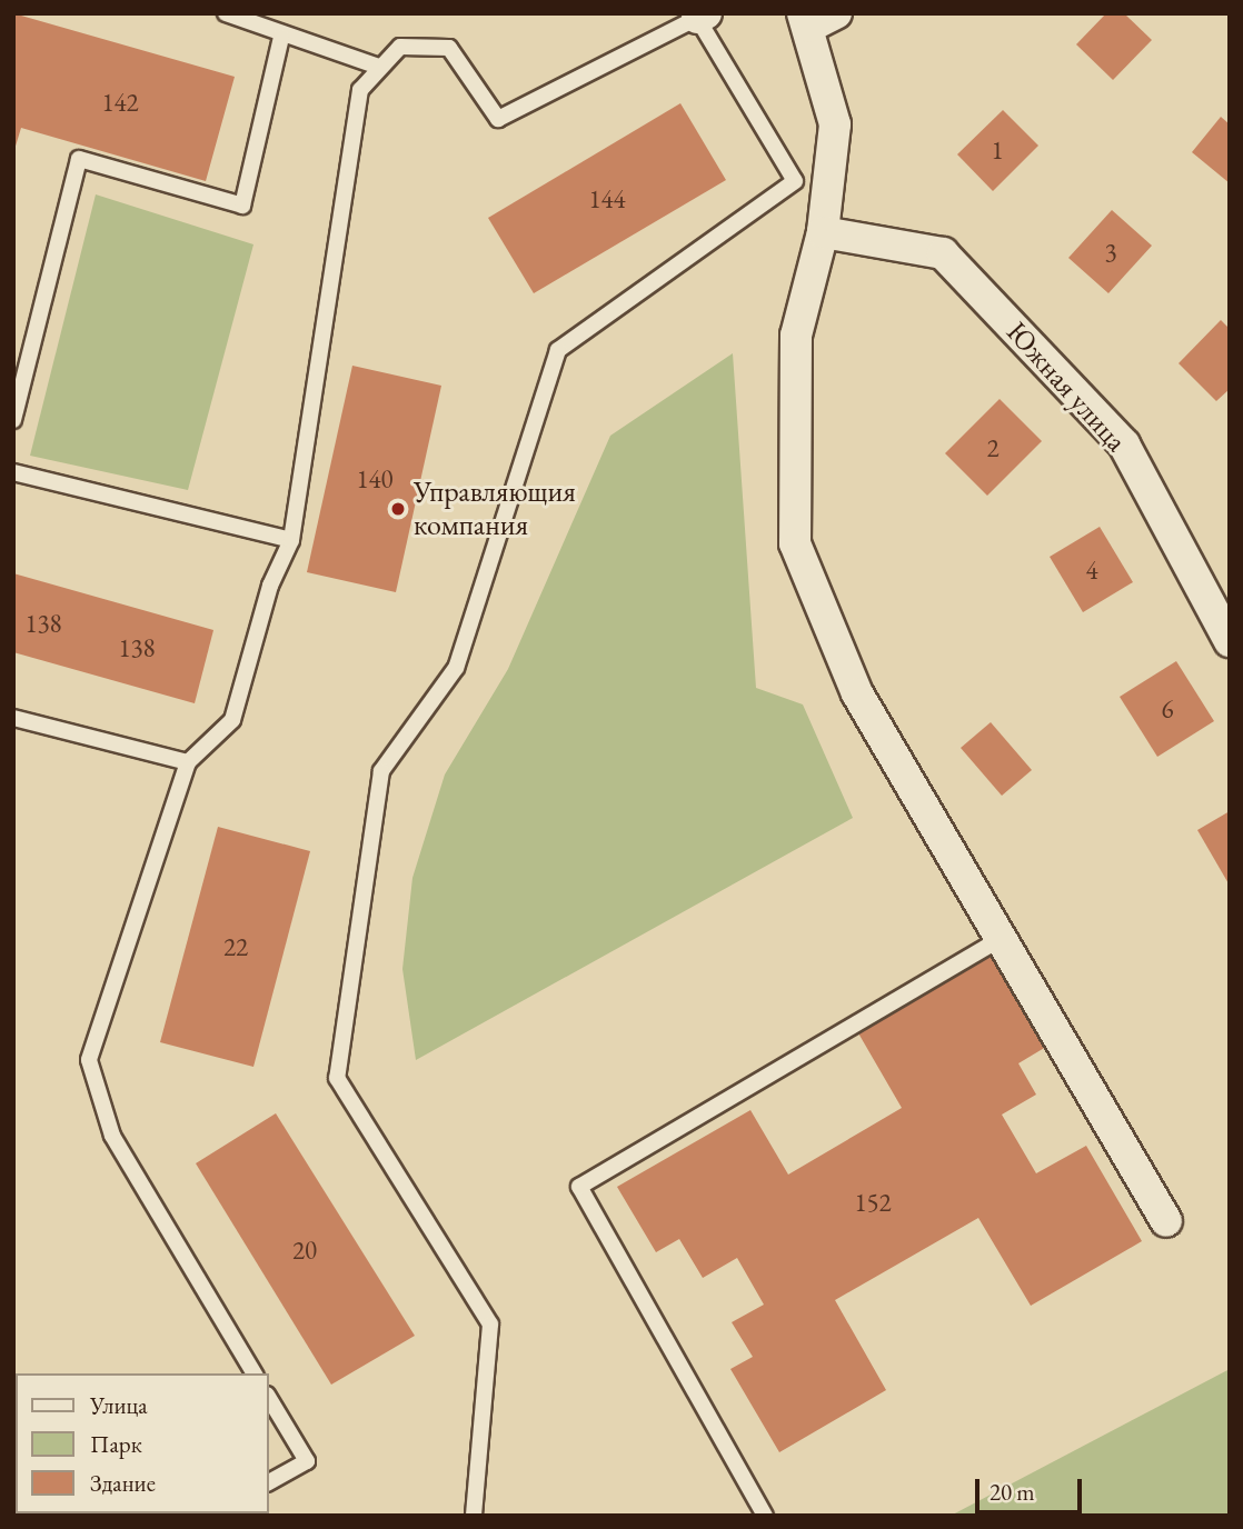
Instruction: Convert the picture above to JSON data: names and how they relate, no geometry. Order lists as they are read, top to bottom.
{
  "streets": {
    "street": ["Южная улица"]
  },
  "places": ["Управляющия компания"],
  "house_numbers": [
    "142",
    "1",
    "144",
    "3",
    "2",
    "140",
    "4",
    "138",
    "138",
    "6",
    "22",
    "152",
    "20"
  ],
  "legend": ["Улица", "Парк", "Здание"],
  "scale_bar": "20 m"
}
